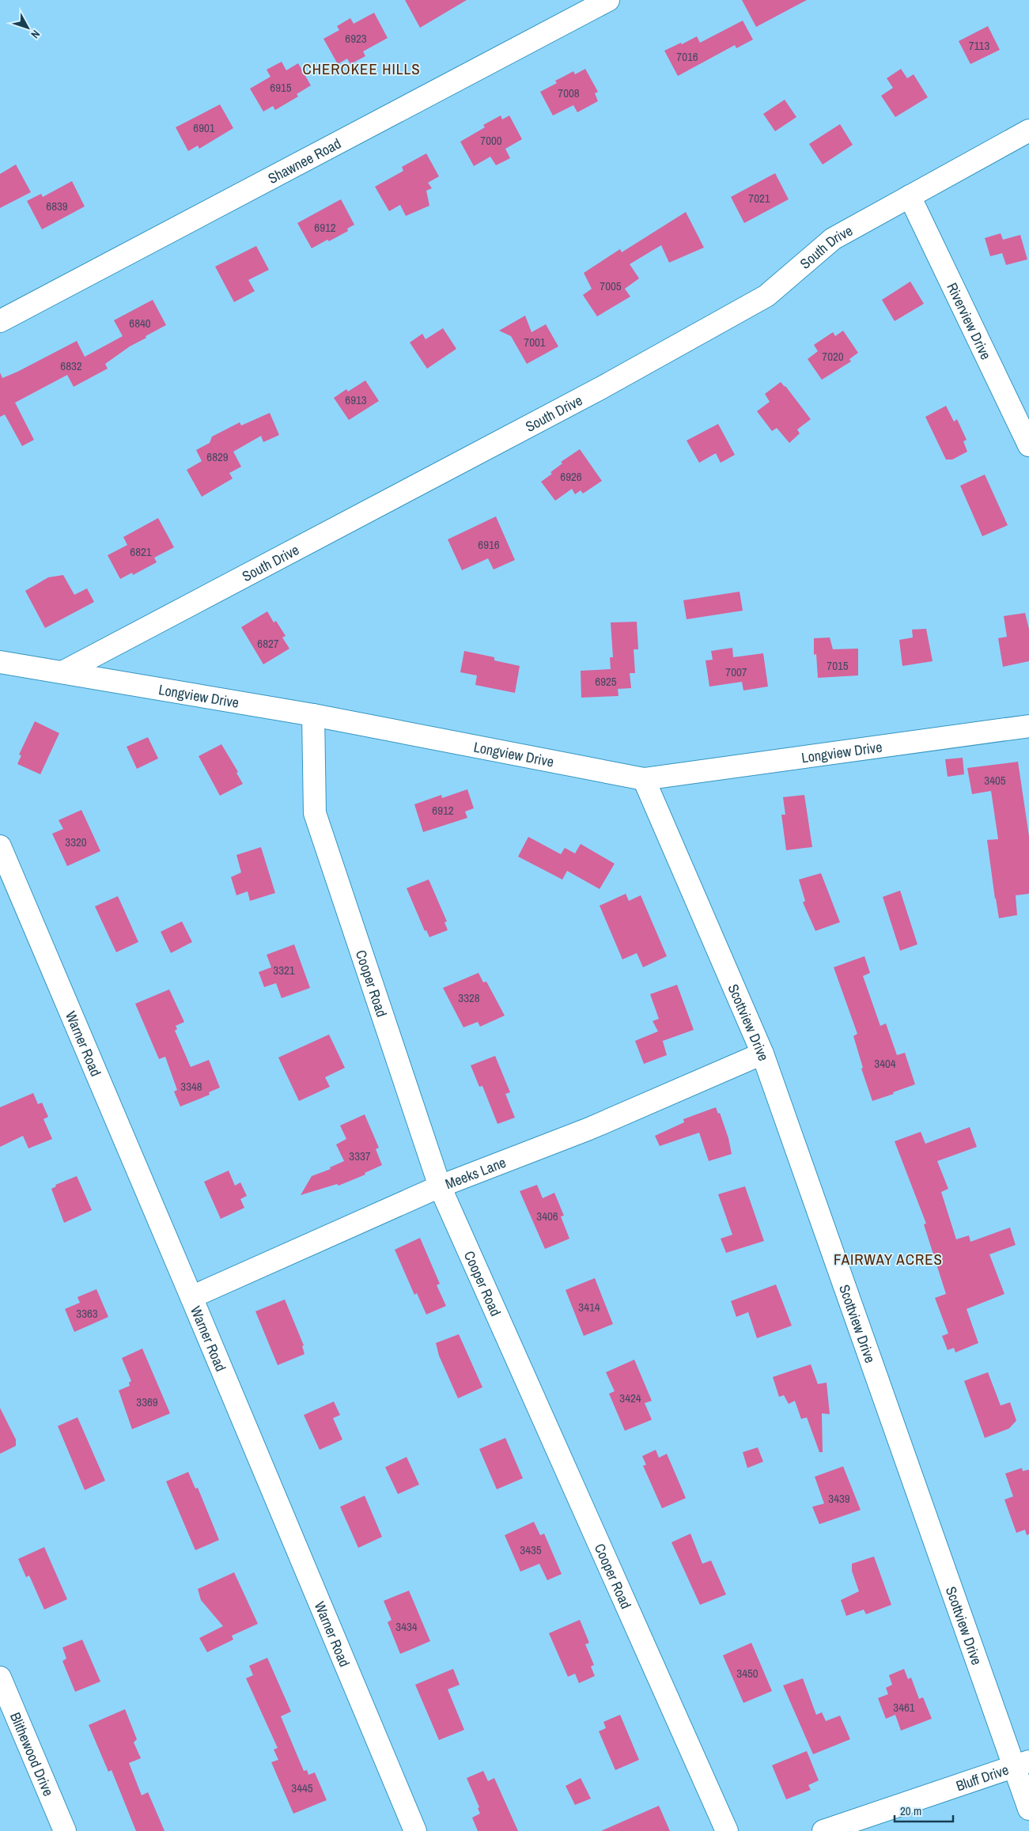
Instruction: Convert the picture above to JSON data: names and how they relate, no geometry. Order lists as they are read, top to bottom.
{
  "streets": {
    "street": [
      "Shawnee Road",
      "South Drive",
      "Riverview Drive",
      "Longview Drive",
      "Cooper Road",
      "Scottview Drive",
      "Warner Road",
      "Meeks Lane",
      "Blithewood Drive",
      "Bluff Drive"
    ]
  },
  "crossings": [
    ["South Drive", "Riverview Drive"],
    ["South Drive", "Longview Drive"],
    ["Longview Drive", "Cooper Road"],
    ["Longview Drive", "Scottview Drive"],
    ["Cooper Road", "Meeks Lane"],
    ["Scottview Drive", "Meeks Lane"],
    ["Scottview Drive", "Bluff Drive"],
    ["Warner Road", "Meeks Lane"]
  ],
  "districts": ["CHEROKEE HILLS", "FAIRWAY ACRES"],
  "house_numbers": [
    "6923",
    "7113",
    "7016",
    "6915",
    "7008",
    "6901",
    "7000",
    "7021",
    "6839",
    "6912",
    "7005",
    "6840",
    "7001",
    "7020",
    "6832",
    "6913",
    "6829",
    "6926",
    "6916",
    "6821",
    "6827",
    "7015",
    "7007",
    "6925",
    "3405",
    "6912",
    "3320",
    "3321",
    "3328",
    "3404",
    "3348",
    "3337",
    "3406",
    "3414",
    "3363",
    "3424",
    "3369",
    "3439",
    "3435",
    "3434",
    "3450",
    "3461",
    "3445"
  ],
  "scale_bar": "20 m",
  "north": "bottom right"
}
